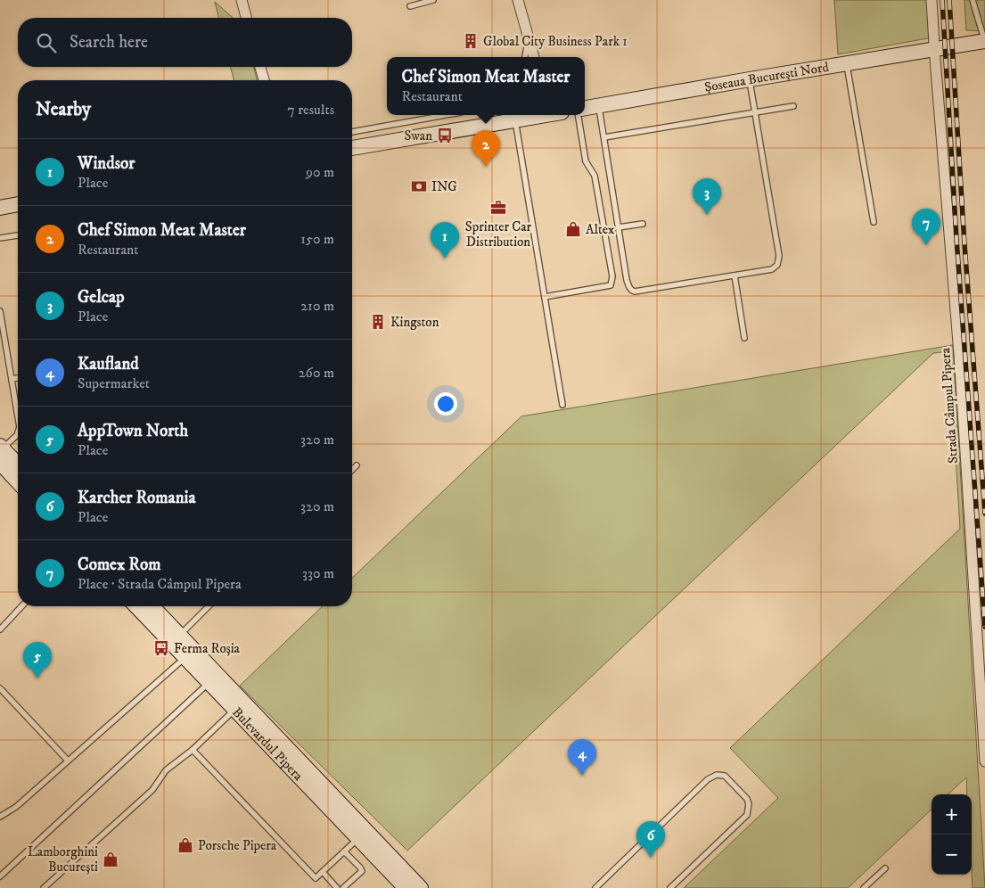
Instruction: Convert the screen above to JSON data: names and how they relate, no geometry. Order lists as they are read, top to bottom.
{
  "streets": {
    "main road": ["Șoseaua București Nord", "Bulevardul Pipera"],
    "street": ["Strada Câmpul Pipera"]
  },
  "crossings": [
    ["Șoseaua București Nord", "Strada Câmpul Pipera"]
  ],
  "places": {
    "building": ["Global City Business Park 1", "Kingston"],
    "bus stop": ["Swan", "Ferma Roșia"],
    "bank": ["ING"],
    "office": ["Sprinter Car Distribution"],
    "shop": ["Altex", "Porsche Pipera", "Lamborghini București"]
  },
  "page": {
    "search": "Search here",
    "popup": ["Chef Simon Meat Master", "Restaurant"],
    "heading": ["Nearby", "7 results"],
    "pins": [
      "2",
      "3",
      "7",
      "1",
      "5",
      "4",
      "6"
    ],
    "list": [
      {
        "mark": "1",
        "name": "Windsor",
        "note": "Place",
        "value": "90 m"
      },
      {
        "mark": "2",
        "name": "Chef Simon Meat Master",
        "note": "Restaurant",
        "value": "150 m"
      },
      {
        "mark": "3",
        "name": "Gelcap",
        "note": "Place",
        "value": "210 m"
      },
      {
        "mark": "4",
        "name": "Kaufland",
        "note": "Supermarket",
        "value": "260 m"
      },
      {
        "mark": "5",
        "name": "AppTown North",
        "note": "Place",
        "value": "320 m"
      },
      {
        "mark": "6",
        "name": "Karcher Romania",
        "note": "Place",
        "value": "320 m"
      },
      {
        "mark": "7",
        "name": "Comex Rom",
        "note": "Place · Strada Câmpul Pipera",
        "value": "330 m"
      }
    ],
    "map_buttons": ["+", "−"]
  }
}
